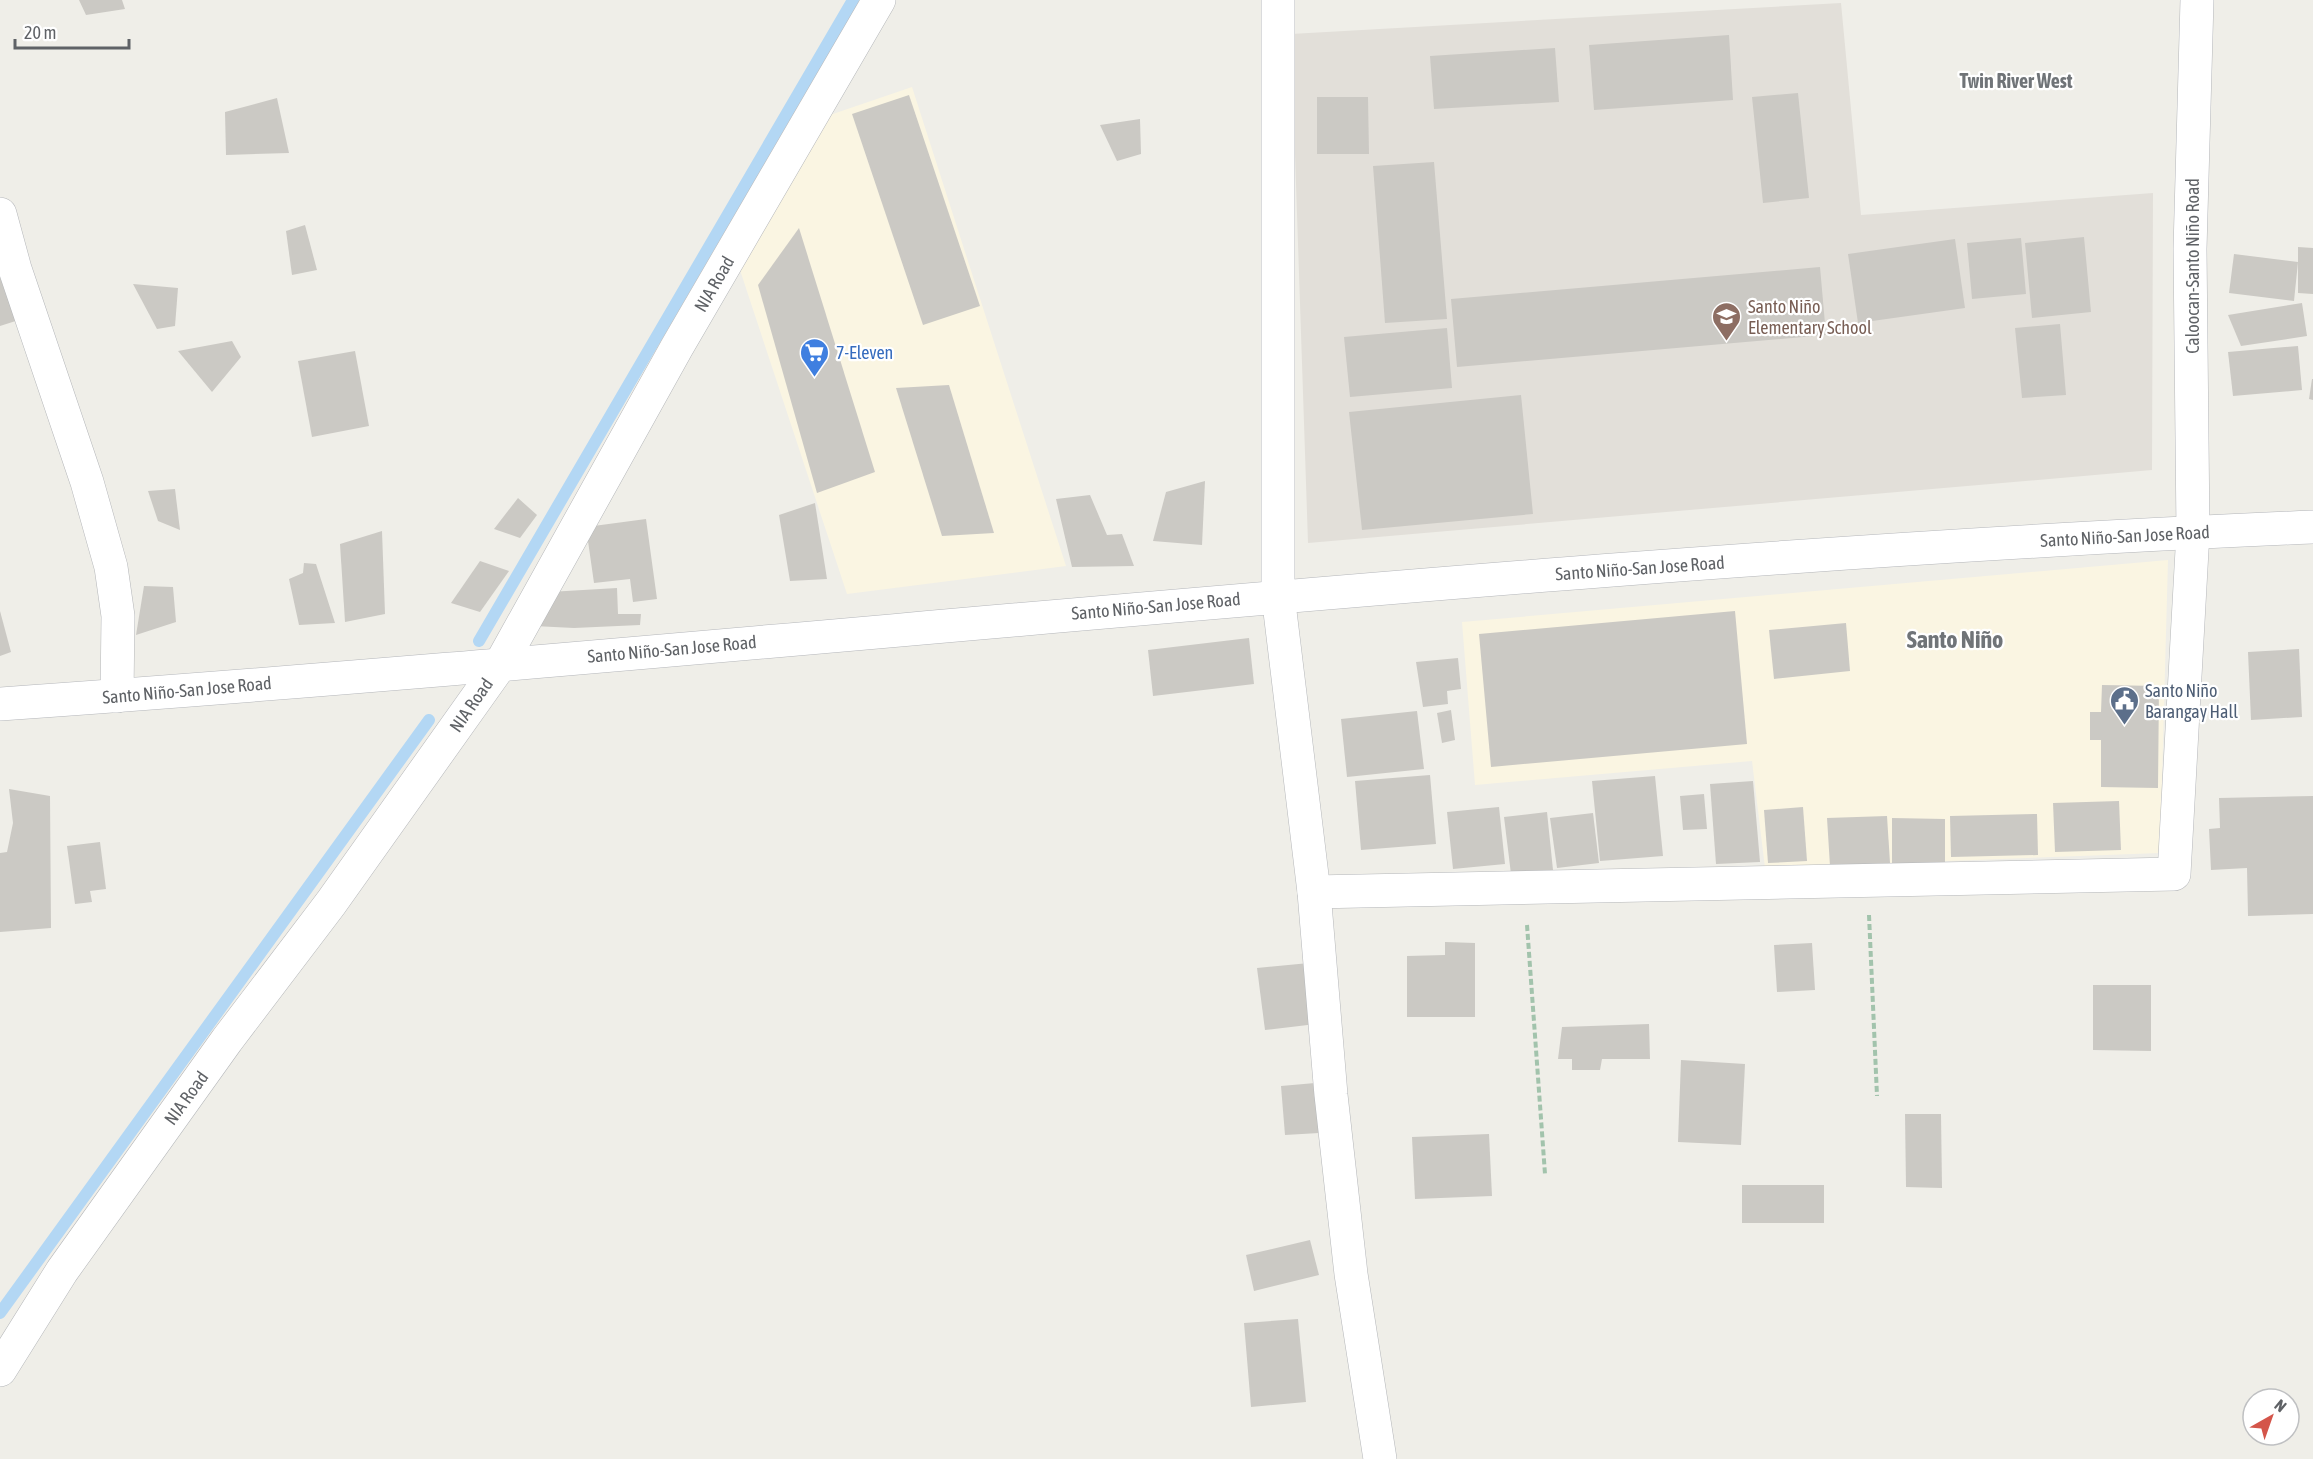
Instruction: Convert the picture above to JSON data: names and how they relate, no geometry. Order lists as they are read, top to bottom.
{
  "streets": {
    "street": ["Caloocan-Santo Niño Road", "NIA Road", "Santo Niño-San Jose Road"]
  },
  "crossings": [
    ["Caloocan-Santo Niño Road", "Santo Niño-San Jose Road"],
    ["NIA Road", "Santo Niño-San Jose Road"]
  ],
  "districts": ["Twin River West", "Santo Niño"],
  "places": {
    "school or university": ["Santo Niño Elementary School"],
    "supermarket": ["7-Eleven"],
    "public building": ["Santo Niño Barangay Hall"]
  },
  "scale_bar": "20 m",
  "north": "top right"
}
